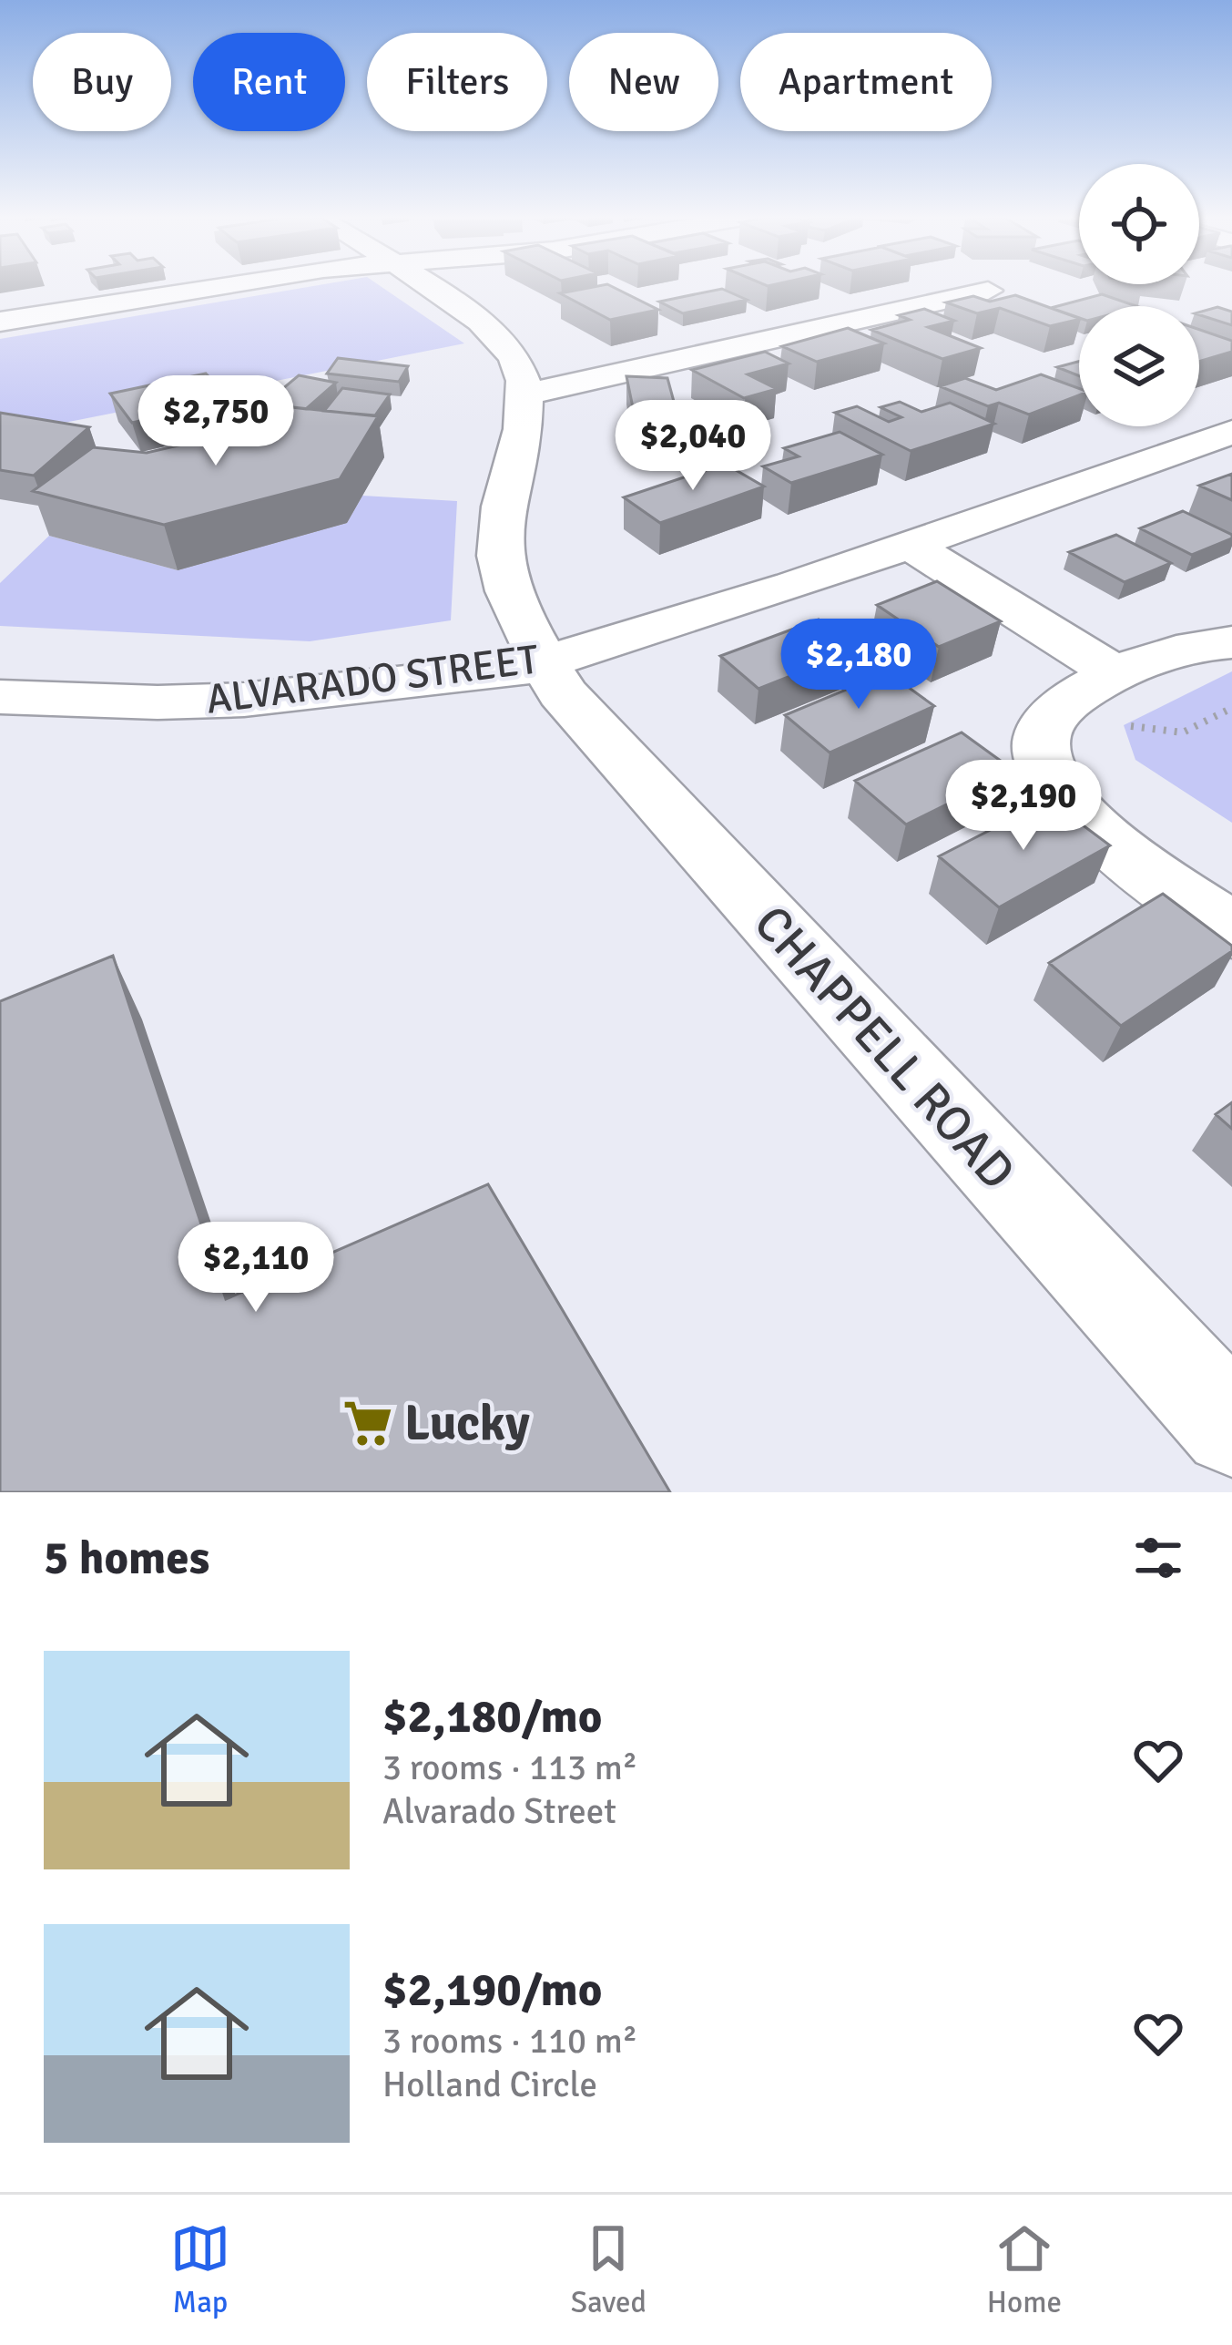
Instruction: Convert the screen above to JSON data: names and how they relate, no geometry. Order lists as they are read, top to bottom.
{
  "streets": {
    "street": ["ALVARADO STREET", "CHAPPELL ROAD"]
  },
  "crossings": [
    ["ALVARADO STREET", "CHAPPELL ROAD"]
  ],
  "places": {
    "supermarket": ["Lucky"]
  },
  "page": {
    "chip": [
      "Buy",
      "Rent",
      "Filters",
      "New",
      "Apartment"
    ],
    "price": [
      "$2,750",
      "$2,040",
      "$2,180",
      "$2,190",
      "$2,110"
    ],
    "heading": "5 homes",
    "list": [
      {
        "name": "$2,180/mo",
        "note": "3 rooms · 113 m² · Alvarado Street"
      },
      {
        "name": "$2,190/mo",
        "note": "3 rooms · 110 m² · Holland Circle"
      }
    ],
    "tabs": ["Map", "Saved", "Home"]
  }
}
